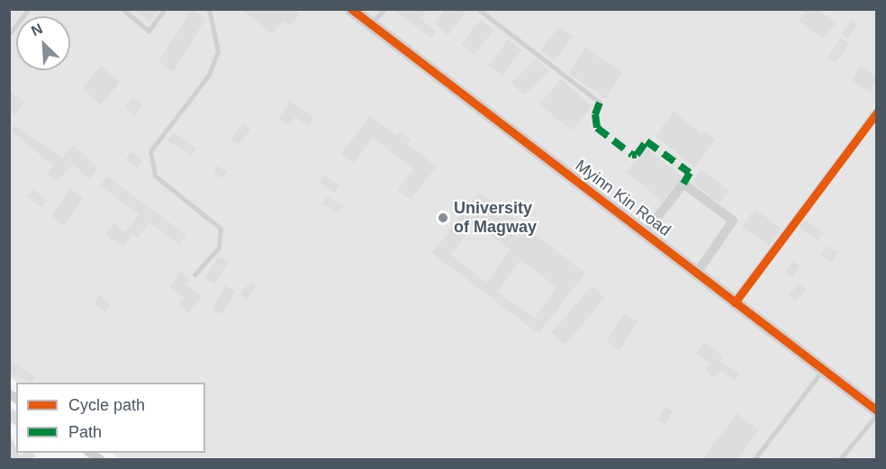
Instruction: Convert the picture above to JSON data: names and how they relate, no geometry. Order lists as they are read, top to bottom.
{
  "streets": {
    "street": ["Myinn Kin Road"]
  },
  "places": ["University of Magway"],
  "legend": ["Cycle path", "Path"],
  "north": "top left"
}
